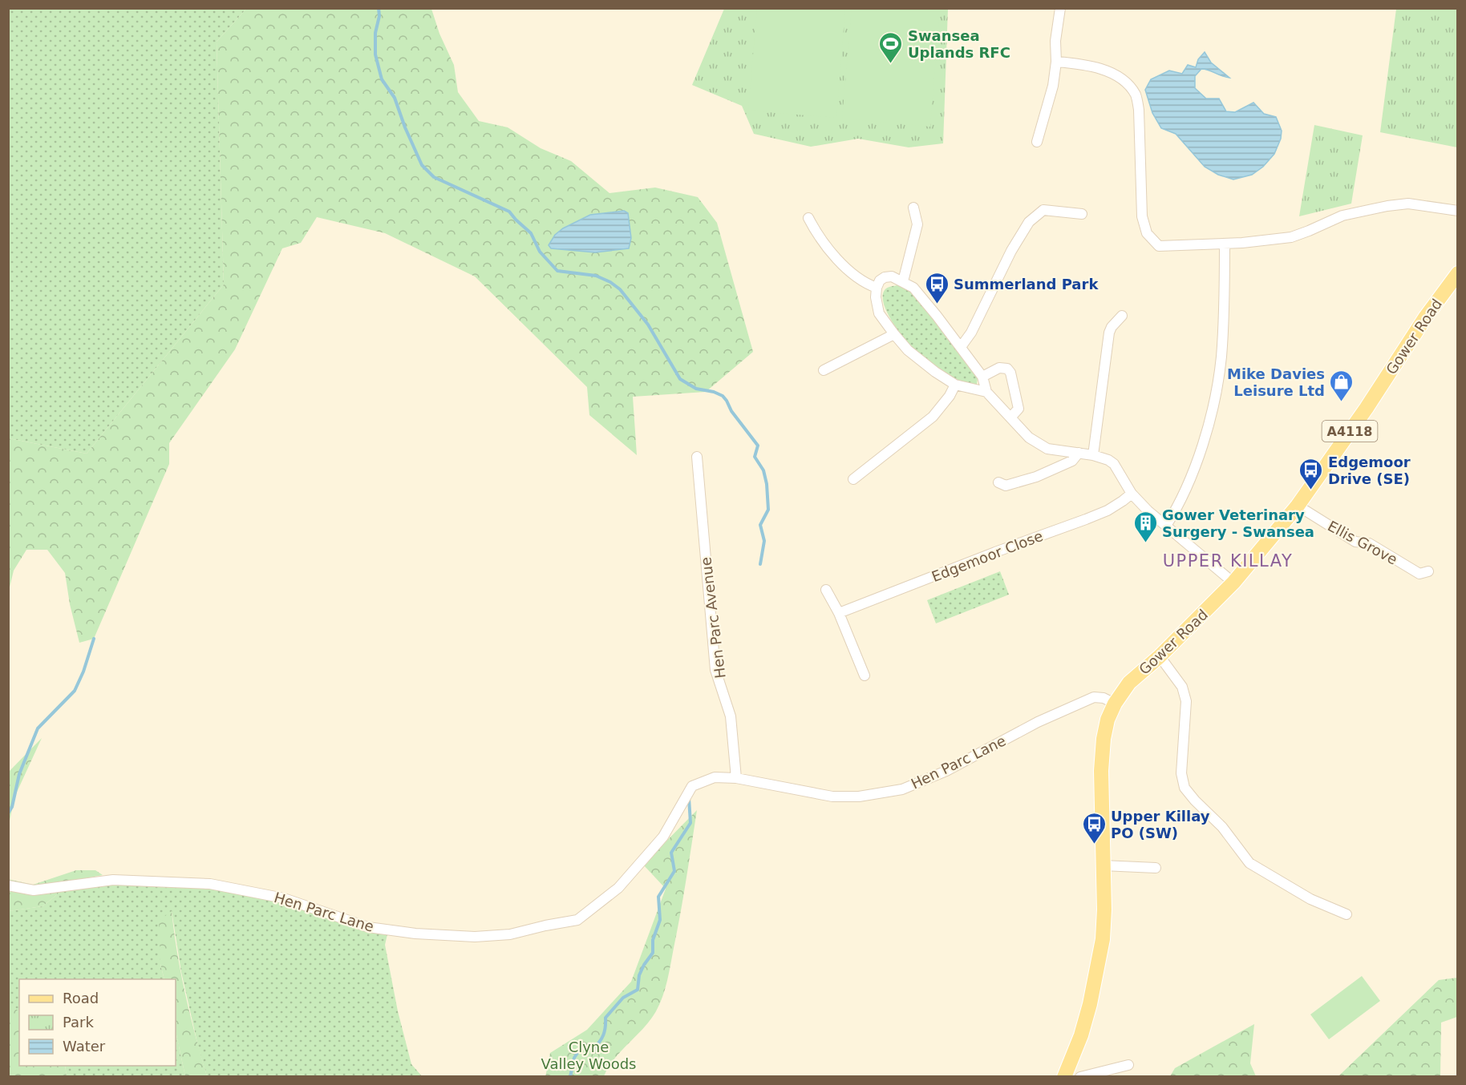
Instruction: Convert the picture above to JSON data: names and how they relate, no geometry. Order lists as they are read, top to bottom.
{
  "streets": {
    "main road": ["Gower Road", "A4118"],
    "street": [
      "Ellis Grove",
      "Edgemoor Close",
      "Hen Parc Avenue",
      "Hen Parc Lane"
    ]
  },
  "crossings": [
    ["Gower Road", "Ellis Grove"],
    ["Gower Road", "Hen Parc Lane"],
    ["Hen Parc Avenue", "Hen Parc Lane"]
  ],
  "districts": ["UPPER KILLAY"],
  "parks": ["Clyne Valley Woods"],
  "places": {
    "sports": ["Swansea Uplands RFC"],
    "bus stop": ["Summerland Park", "Edgemoor Drive (SE)", "Upper Killay PO (SW)"],
    "shop": ["Mike Davies Leisure Ltd"],
    "building": ["Gower Veterinary Surgery - Swansea"]
  },
  "legend": ["Road", "Park", "Water"]
}
